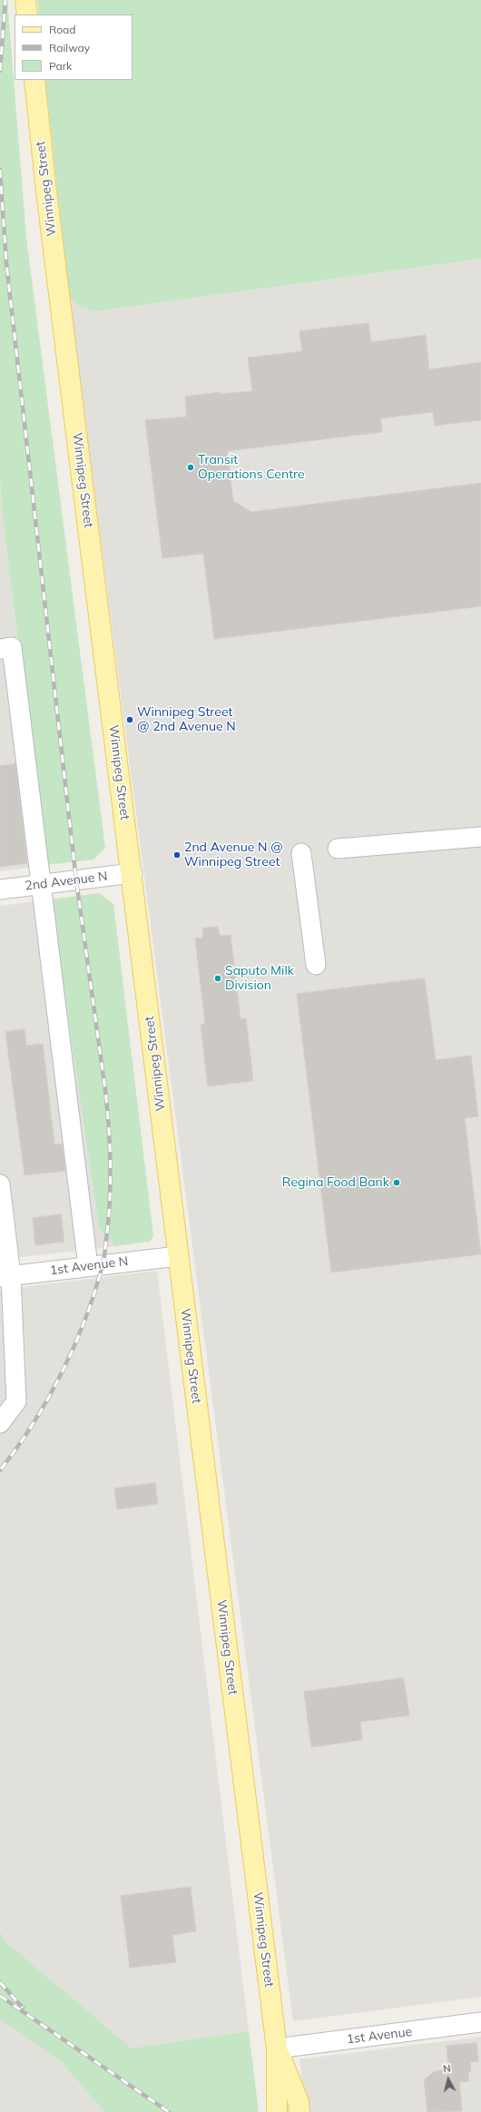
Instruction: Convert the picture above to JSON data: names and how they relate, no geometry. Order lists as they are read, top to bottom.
{
  "streets": {
    "main road": ["Winnipeg Street"],
    "street": ["2nd Avenue N", "1st Avenue N", "1st Avenue"]
  },
  "crossings": [
    ["Winnipeg Street", "2nd Avenue N"],
    ["Winnipeg Street", "1st Avenue N"],
    ["Winnipeg Street", "1st Avenue"]
  ],
  "places": [
    "Transit Operations Centre",
    "Winnipeg Street @ 2nd Avenue N",
    "2nd Avenue N @ Winnipeg Street",
    "Saputo Milk Division",
    "Regina Food Bank"
  ],
  "legend": ["Road", "Railway", "Park"],
  "north": "top"
}
